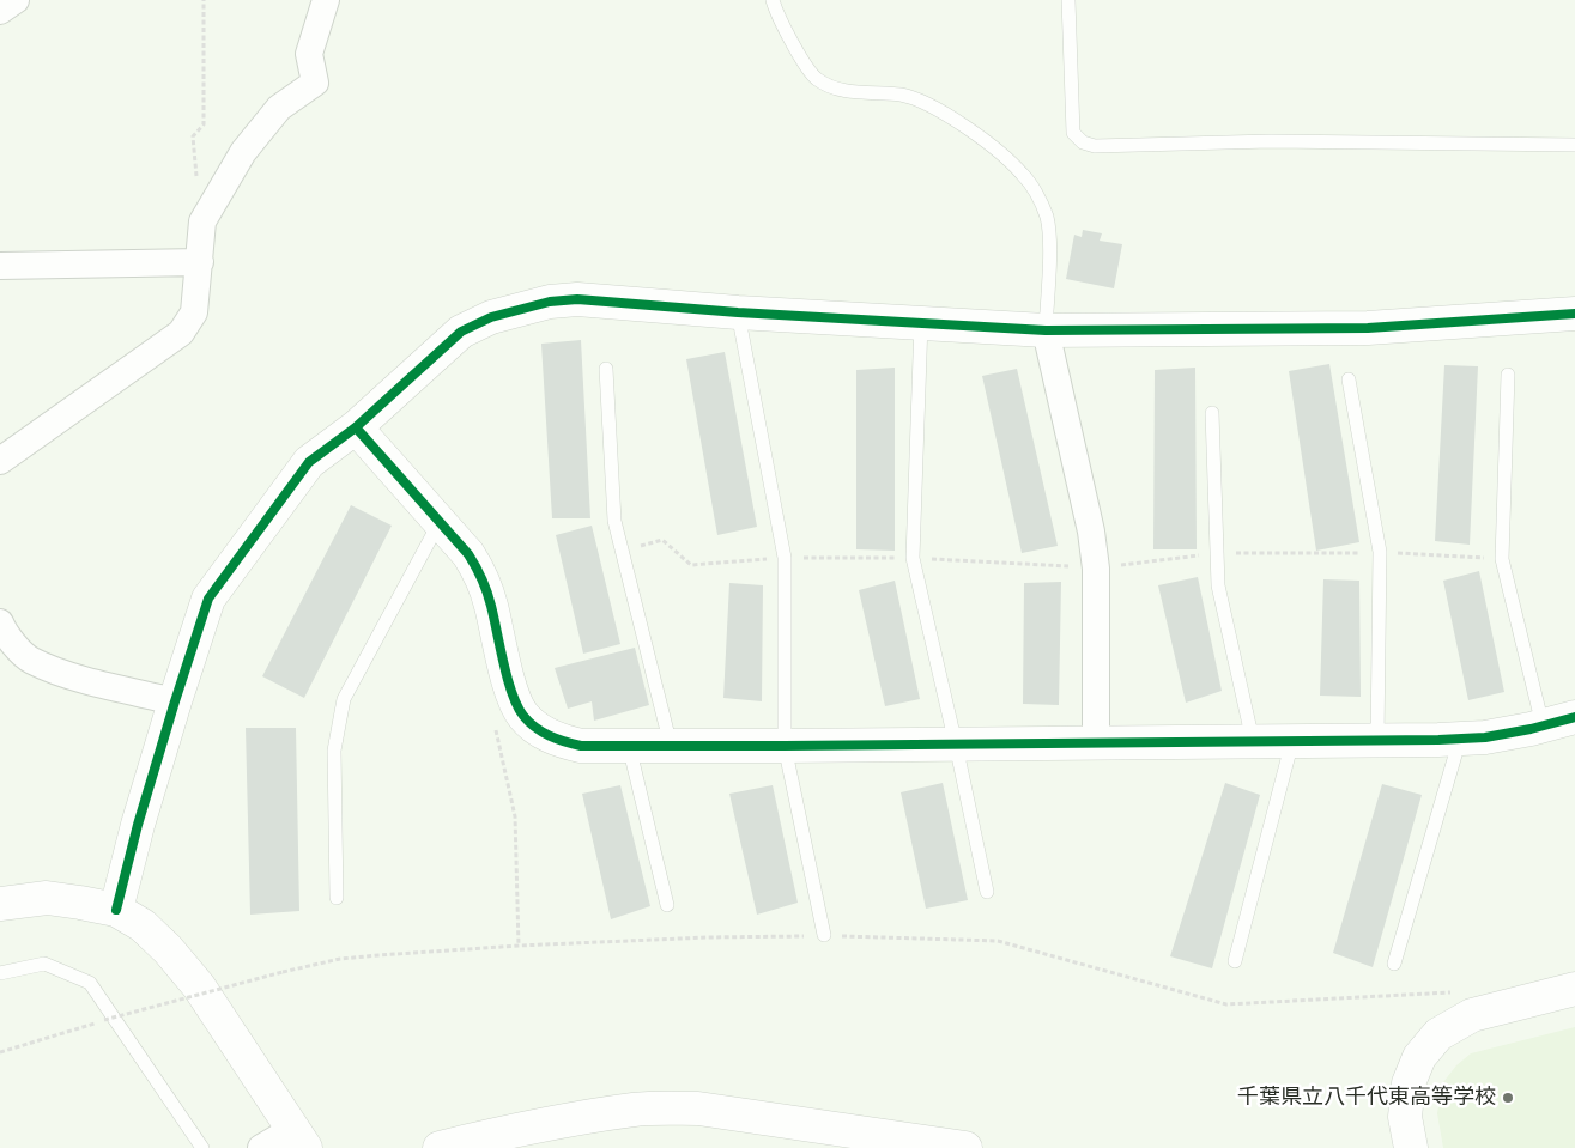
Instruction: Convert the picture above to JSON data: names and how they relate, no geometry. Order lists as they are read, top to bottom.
{
  "places": ["千葉県立八千代東高等学校"]
}
